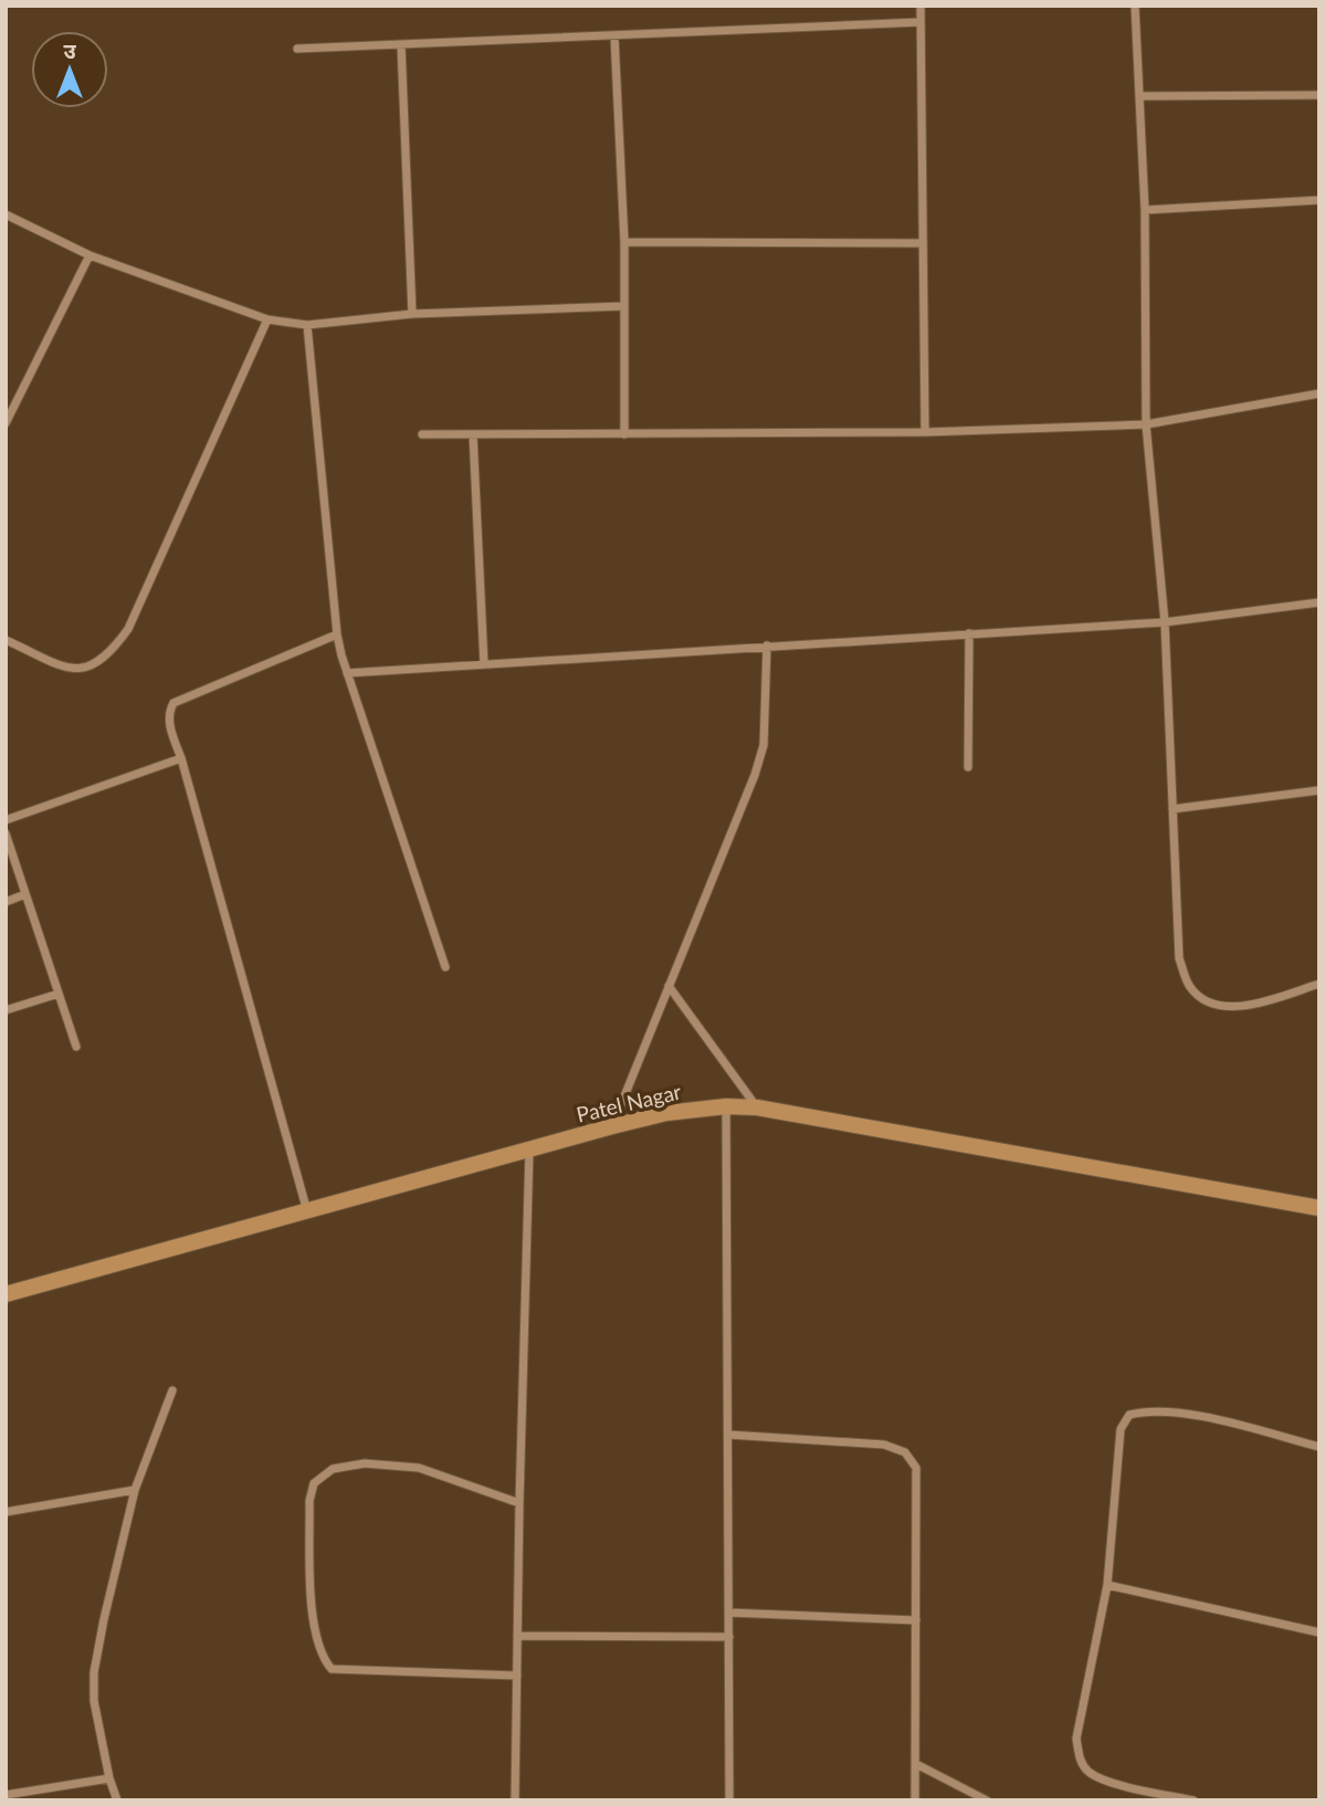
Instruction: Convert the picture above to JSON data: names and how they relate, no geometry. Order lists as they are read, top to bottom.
{
  "streets": {
    "street": ["Patel Nagar"]
  },
  "north": "top"
}
